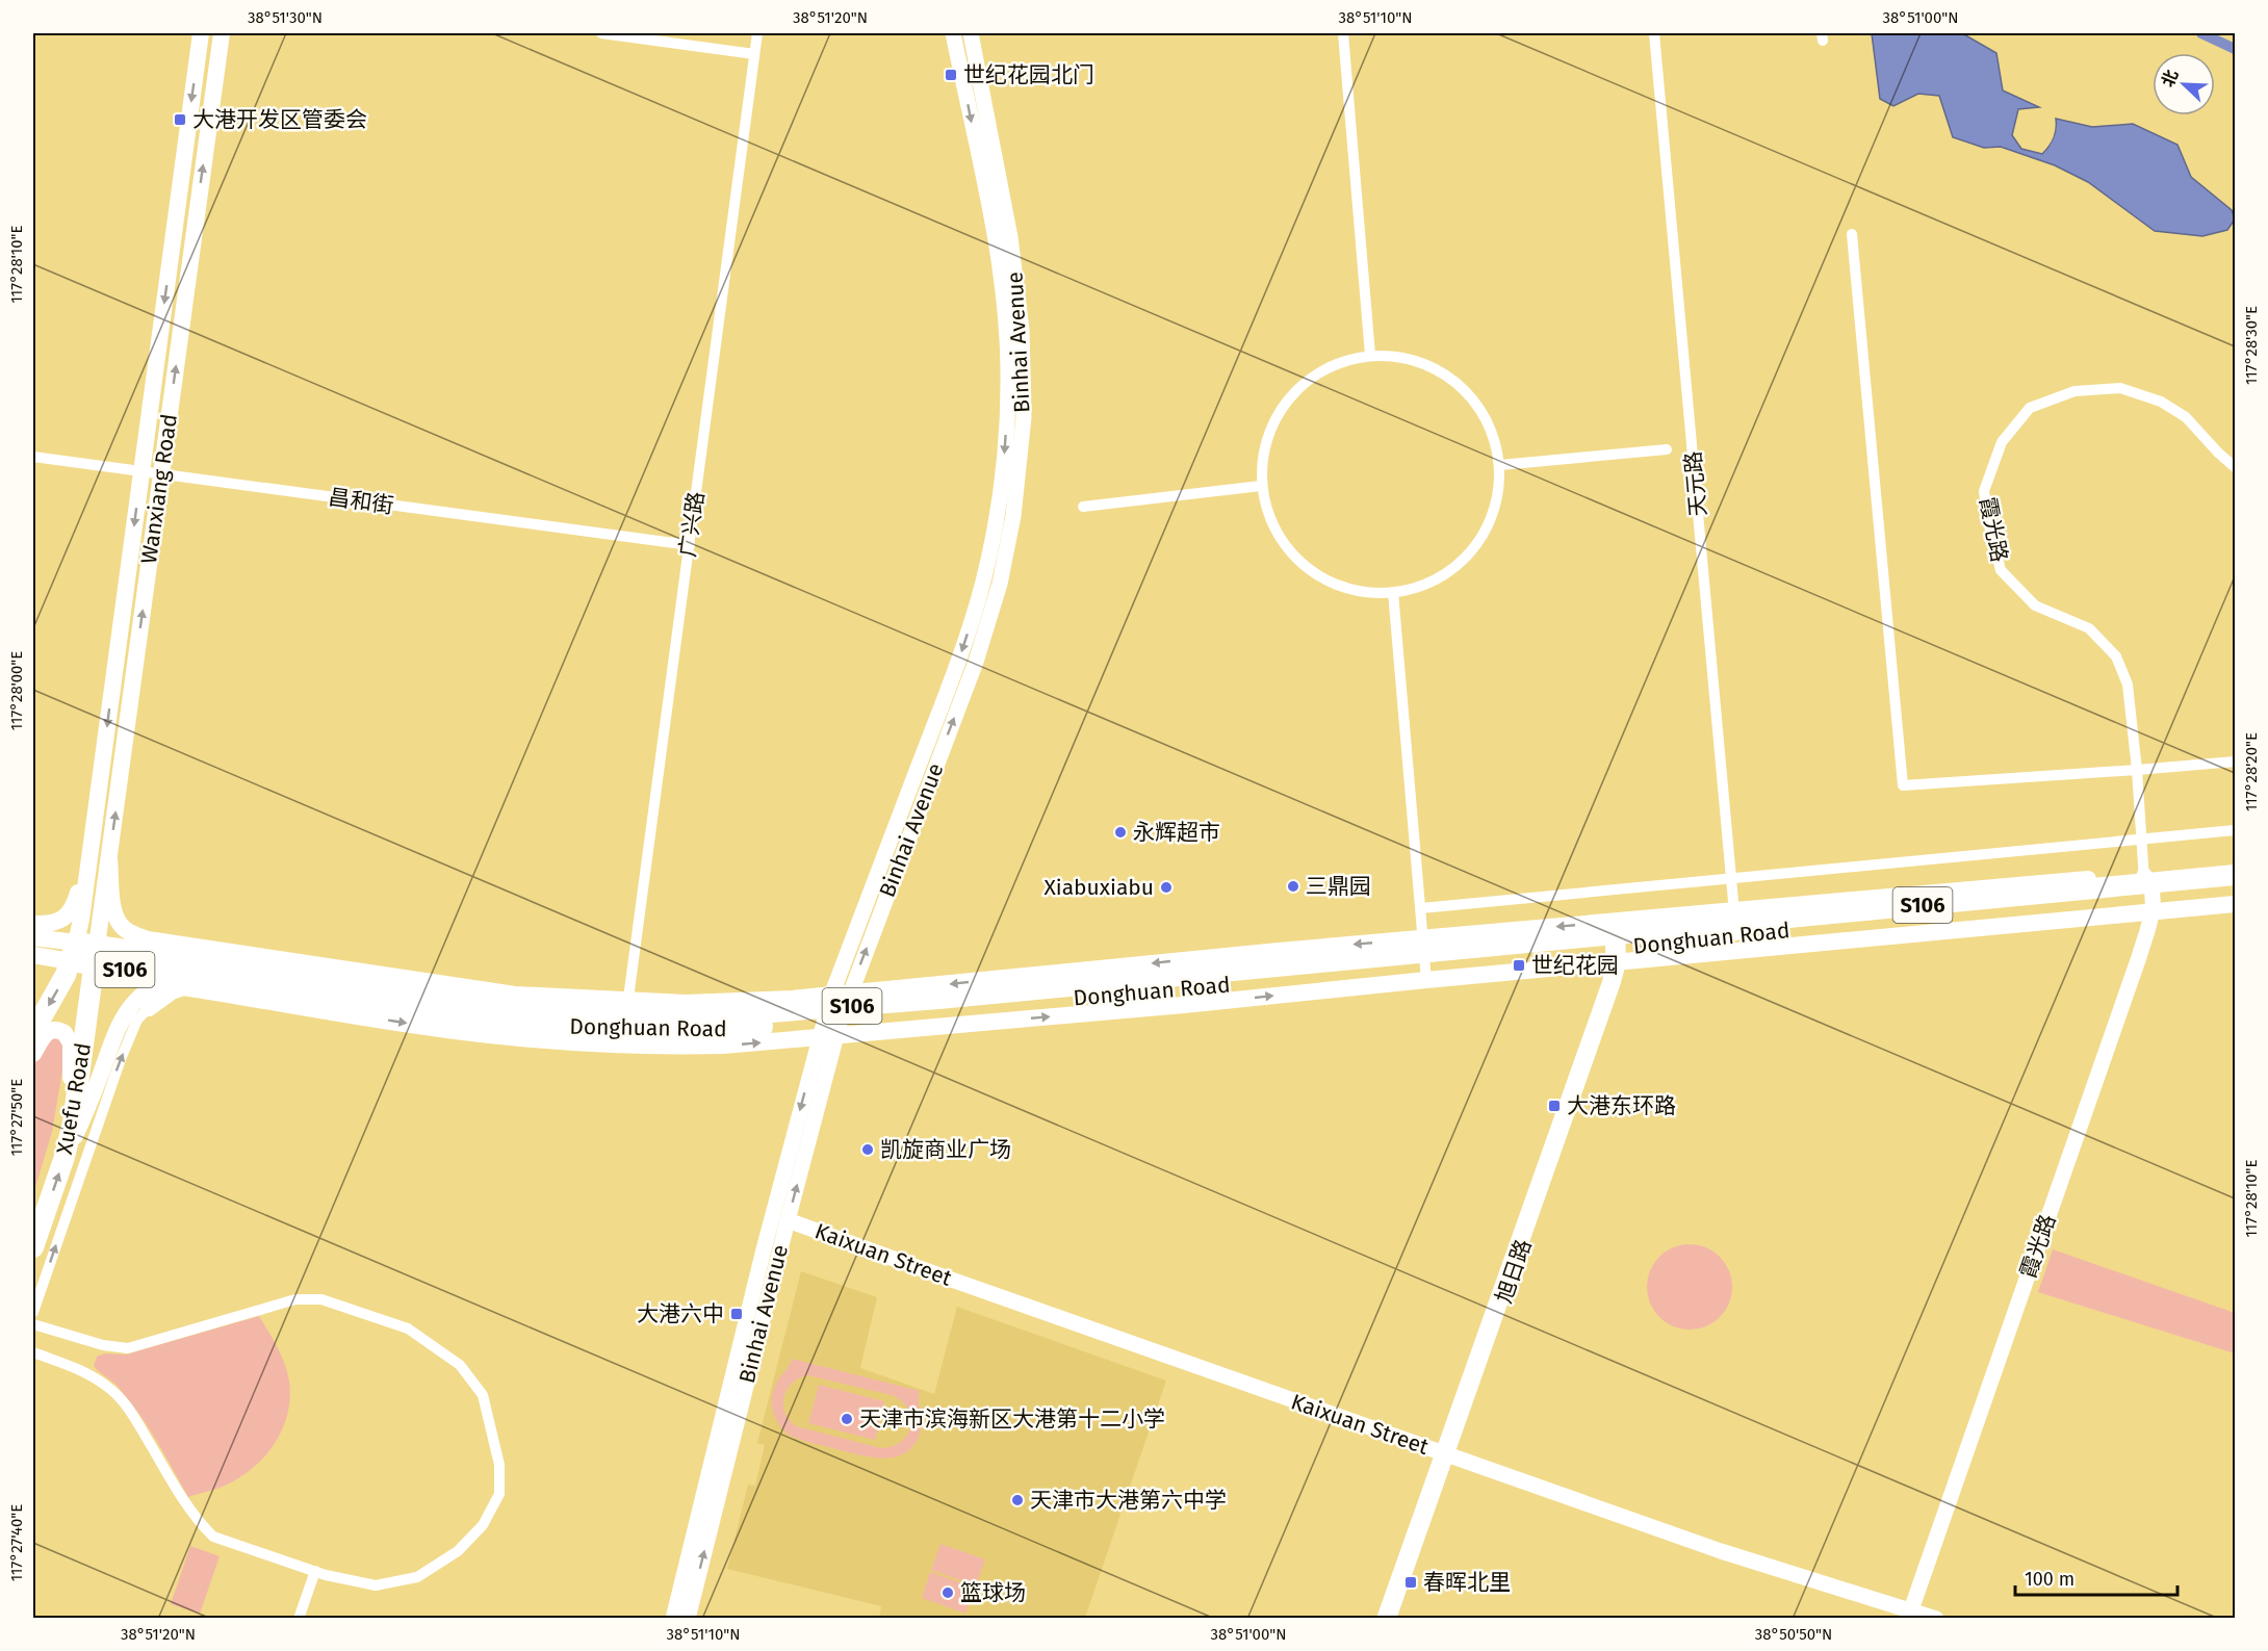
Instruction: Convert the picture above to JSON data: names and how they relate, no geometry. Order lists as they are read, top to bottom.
{
  "streets": {
    "highway": ["S106", "Donghuan Road", "Xuefu Road"],
    "main road": [
      "Binhai Avenue",
      "Wanxiang Road",
      "霞光路",
      "Kaixuan Street"
    ],
    "street": [
      "天元路",
      "昌和街",
      "广兴路",
      "旭日路"
    ]
  },
  "crossings": [
    ["Binhai Avenue", "Donghuan Road"],
    ["Binhai Avenue", "Kaixuan Street"],
    ["天元路", "Donghuan Road"],
    ["Wanxiang Road", "昌和街"],
    ["Wanxiang Road", "S106"],
    ["Wanxiang Road", "Donghuan Road"],
    ["Wanxiang Road", "Xuefu Road"],
    ["昌和街", "广兴路"],
    ["广兴路", "Donghuan Road"],
    ["霞光路", "Donghuan Road"],
    ["霞光路", "Kaixuan Street"],
    ["S106", "Donghuan Road"],
    ["Donghuan Road", "Xuefu Road"],
    ["Donghuan Road", "旭日路"],
    ["Kaixuan Street", "旭日路"]
  ],
  "places": {
    "transit": [
      "世纪花园北门",
      "大港开发区管委会",
      "世纪花园",
      "大港东环路",
      "大港六中",
      "春晖北里"
    ],
    "other": [
      "永辉超市",
      "三鼎园",
      "Xiabuxiabu",
      "凯旋商业广场",
      "天津市滨海新区大港第十二小学",
      "天津市大港第六中学",
      "篮球场"
    ]
  },
  "scale_bar": "100 m",
  "north": "top left",
  "coordinates": [
    "38°51'30\"N",
    "38°51'20\"N",
    "38°51'10\"N",
    "38°51'00\"N",
    "117°28'10\"E",
    "117°28'30\"E",
    "117°28'00\"E",
    "117°28'20\"E",
    "117°27'50\"E",
    "117°27'40\"E",
    "38°50'50\"N"
  ]
}
